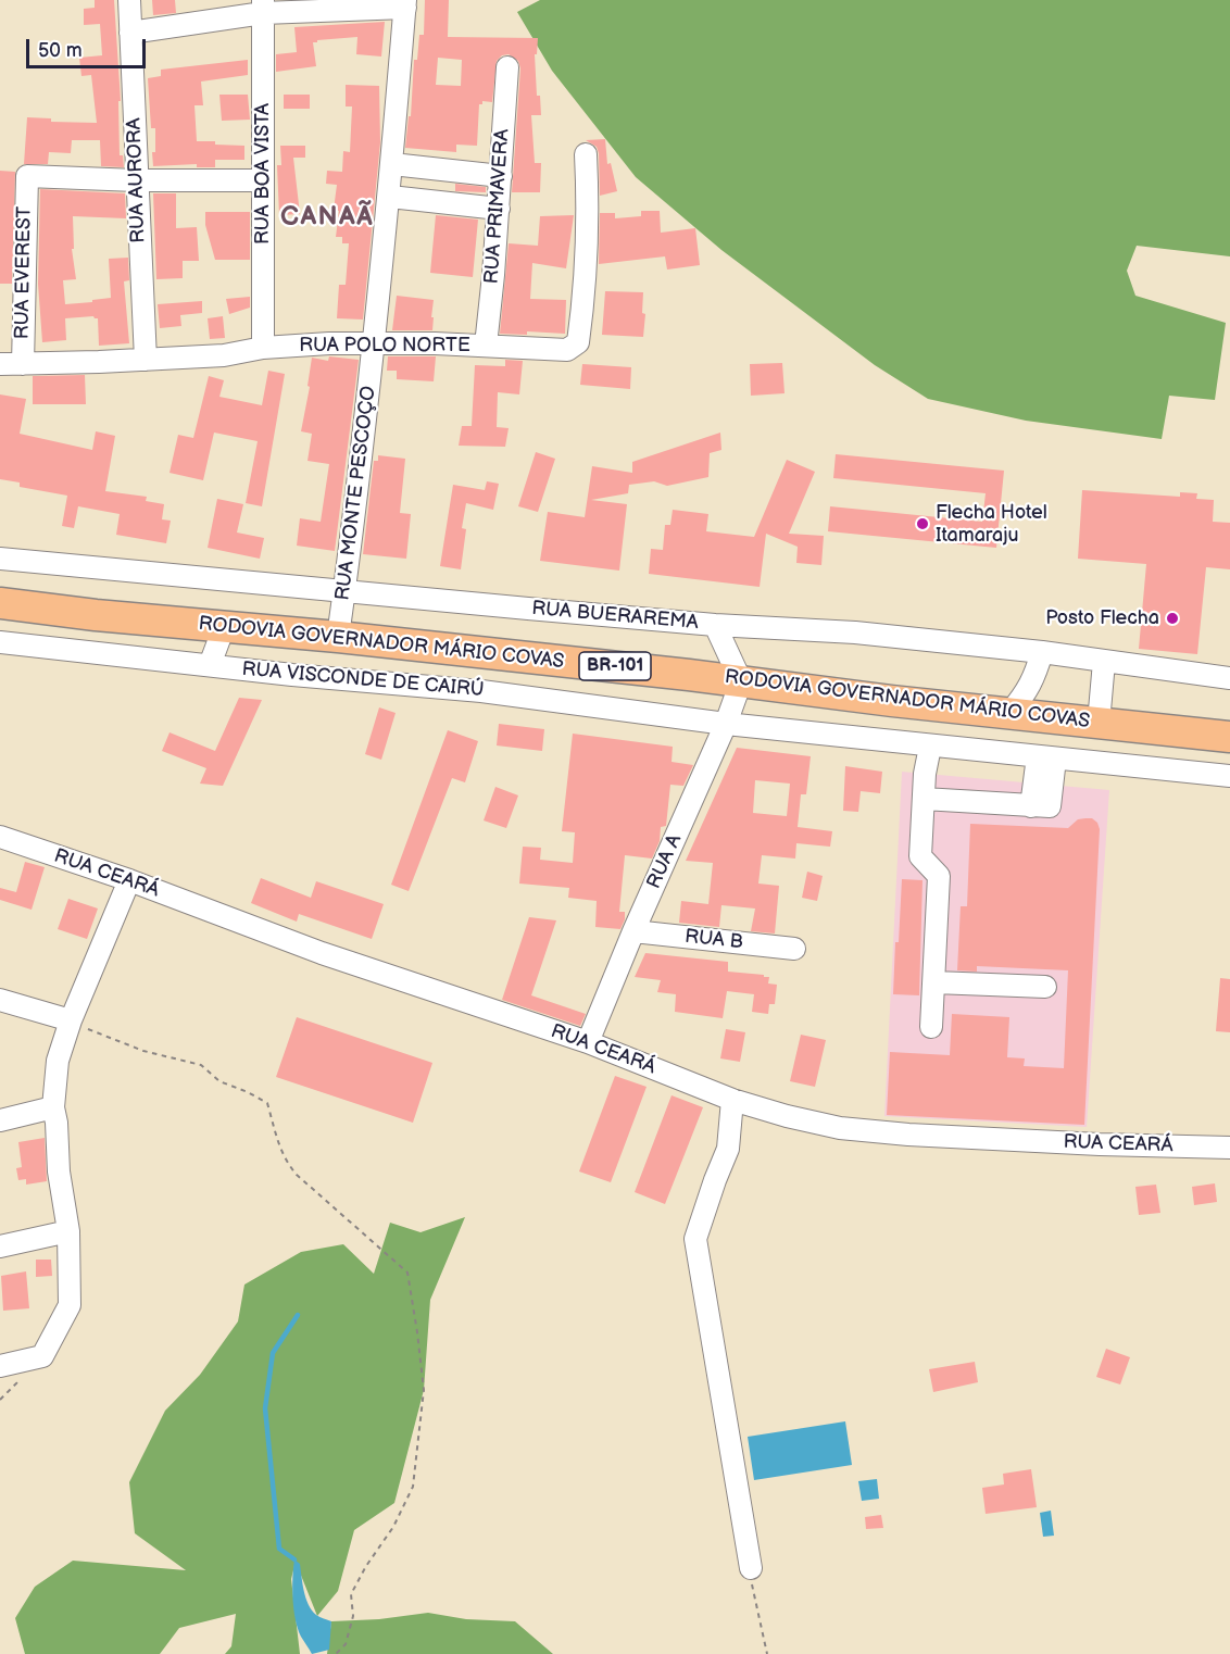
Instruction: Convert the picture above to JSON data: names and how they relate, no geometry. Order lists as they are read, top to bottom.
{
  "streets": {
    "highway": ["RODOVIA GOVERNADOR MÁRIO COVAS", "BR-101"],
    "street": [
      "RUA BOA VISTA",
      "RUA AURORA",
      "RUA PRIMAVERA",
      "RUA EVEREST",
      "RUA POLO NORTE",
      "RUA MONTE PESCOÇO",
      "RUA BUERAREMA",
      "RUA VISCONDE DE CAIRÚ",
      "RUA A",
      "RUA CEARÁ",
      "RUA B"
    ]
  },
  "crossings": [
    ["RUA BOA VISTA", "RUA POLO NORTE"],
    ["RUA AURORA", "RUA EVEREST"],
    ["RUA AURORA", "RUA POLO NORTE"],
    ["RUA PRIMAVERA", "RUA POLO NORTE"],
    ["RUA EVEREST", "RUA POLO NORTE"],
    ["RUA POLO NORTE", "RUA MONTE PESCOÇO"],
    ["RUA MONTE PESCOÇO", "RUA BUERAREMA"],
    ["RUA MONTE PESCOÇO", "RODOVIA GOVERNADOR MÁRIO COVAS"],
    ["RODOVIA GOVERNADOR MÁRIO COVAS", "RUA A"],
    ["RUA VISCONDE DE CAIRÚ", "RUA A"],
    ["RUA A", "RUA CEARÁ"],
    ["RUA A", "RUA B"]
  ],
  "districts": ["CANAÃ"],
  "places": ["Flecha Hotel Itamaraju", "Posto Flecha"],
  "scale_bar": "50 m"
}
